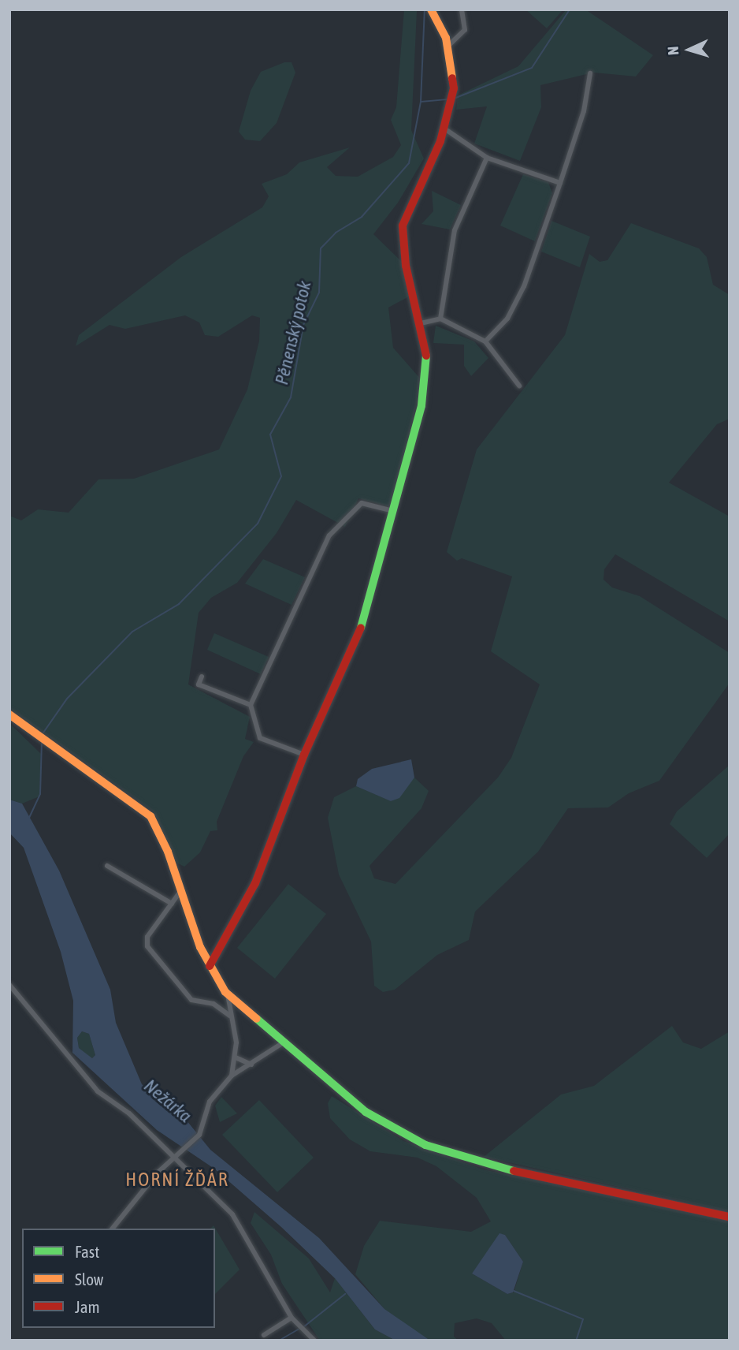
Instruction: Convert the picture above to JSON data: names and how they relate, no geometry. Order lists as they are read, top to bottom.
{
  "districts": ["HORNÍ ŽĎÁR"],
  "water": ["Pěnenský potok", "Nežárka"],
  "legend": ["Fast", "Slow", "Jam"],
  "north": "left"
}
